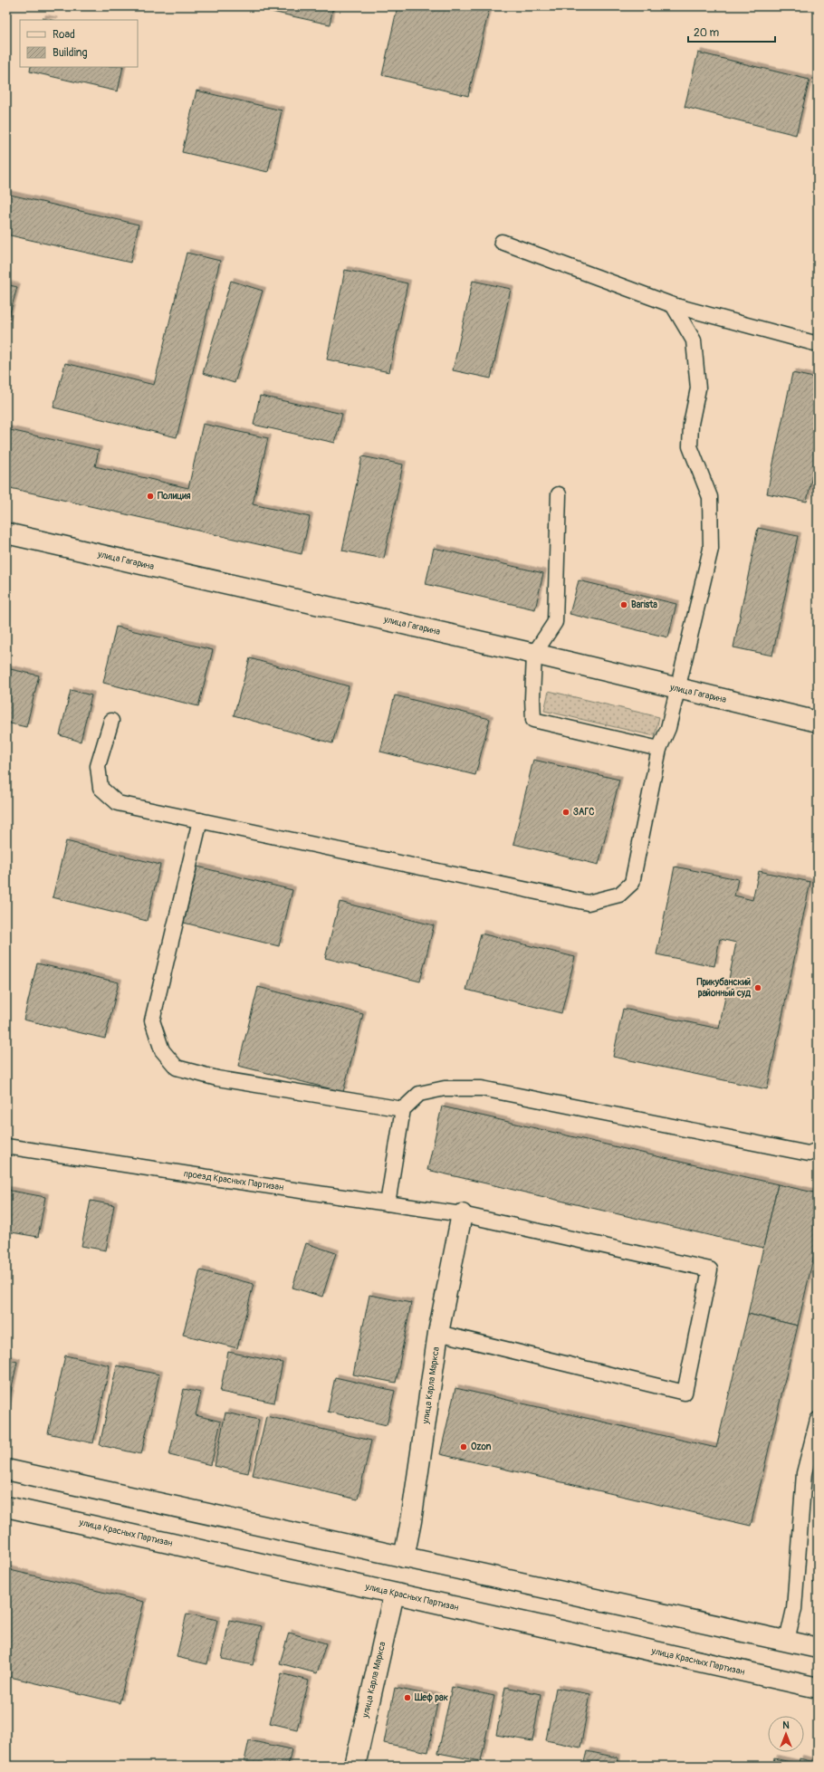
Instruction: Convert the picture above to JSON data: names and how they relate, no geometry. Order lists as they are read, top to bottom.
{
  "streets": {
    "main road": ["улица Гагарина", "улица Карла Маркса", "улица Красных Партизан"],
    "lane": ["проезд Красных Партизан"]
  },
  "crossings": [
    ["проезд Красных Партизан", "улица Карла Маркса"],
    ["улица Карла Маркса", "улица Красных Партизан"]
  ],
  "places": [
    "Полиция",
    "Barista",
    "ЗАГС",
    "Прикубанский районный суд",
    "Ozon",
    "Шеф рак"
  ],
  "legend": ["Road", "Building"],
  "scale_bar": "20 m",
  "north": "top"
}
